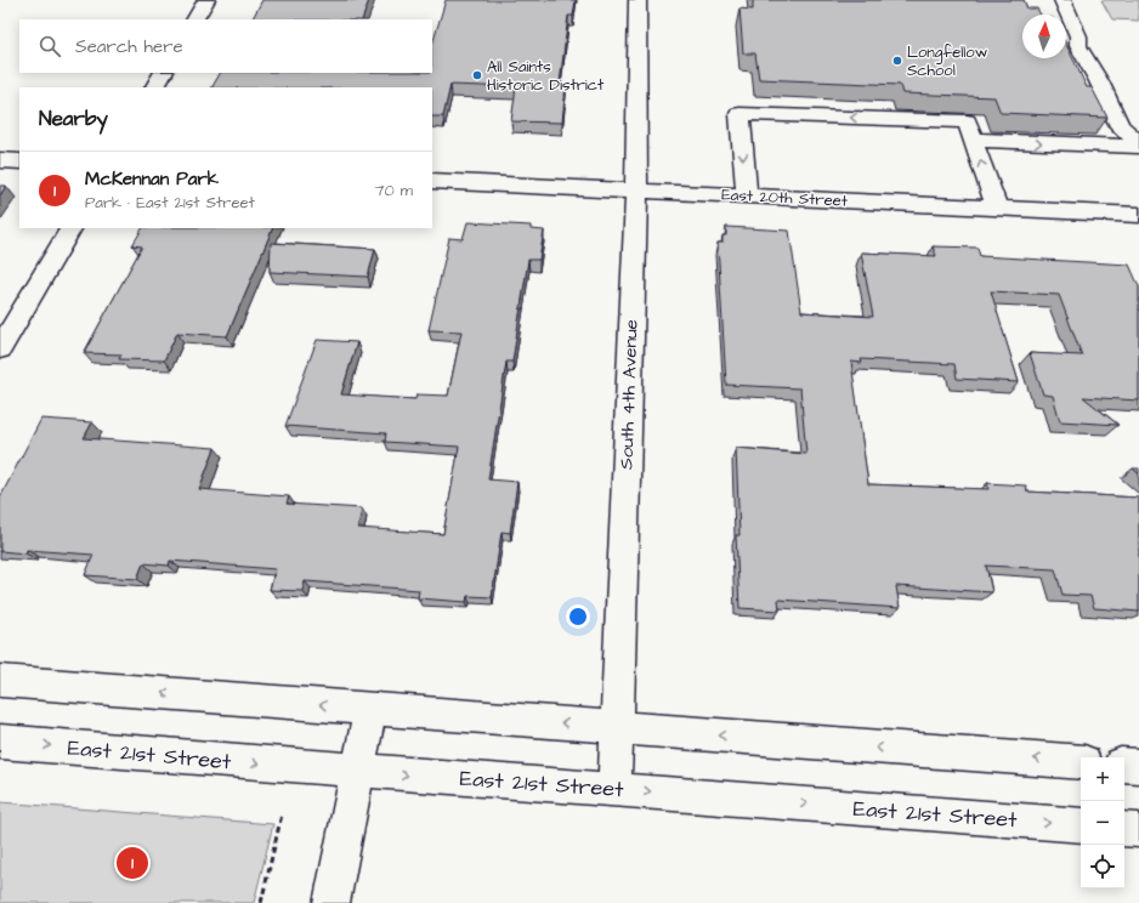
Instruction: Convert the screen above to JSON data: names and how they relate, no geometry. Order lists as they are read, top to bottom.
{
  "streets": {
    "street": ["East 20th Street", "South 4th Avenue", "East 21st Street"]
  },
  "crossings": [
    ["East 20th Street", "South 4th Avenue"],
    ["South 4th Avenue", "East 21st Street"]
  ],
  "places": ["Longfellow School", "All Saints Historic District"],
  "north": "top",
  "page": {
    "search": "Search here",
    "heading": "Nearby",
    "list": [
      {
        "mark": "1",
        "name": "McKennan Park",
        "note": "Park · East 21st Street",
        "value": "70 m"
      }
    ],
    "map_buttons": ["+", "−"],
    "pins": "1"
  }
}
